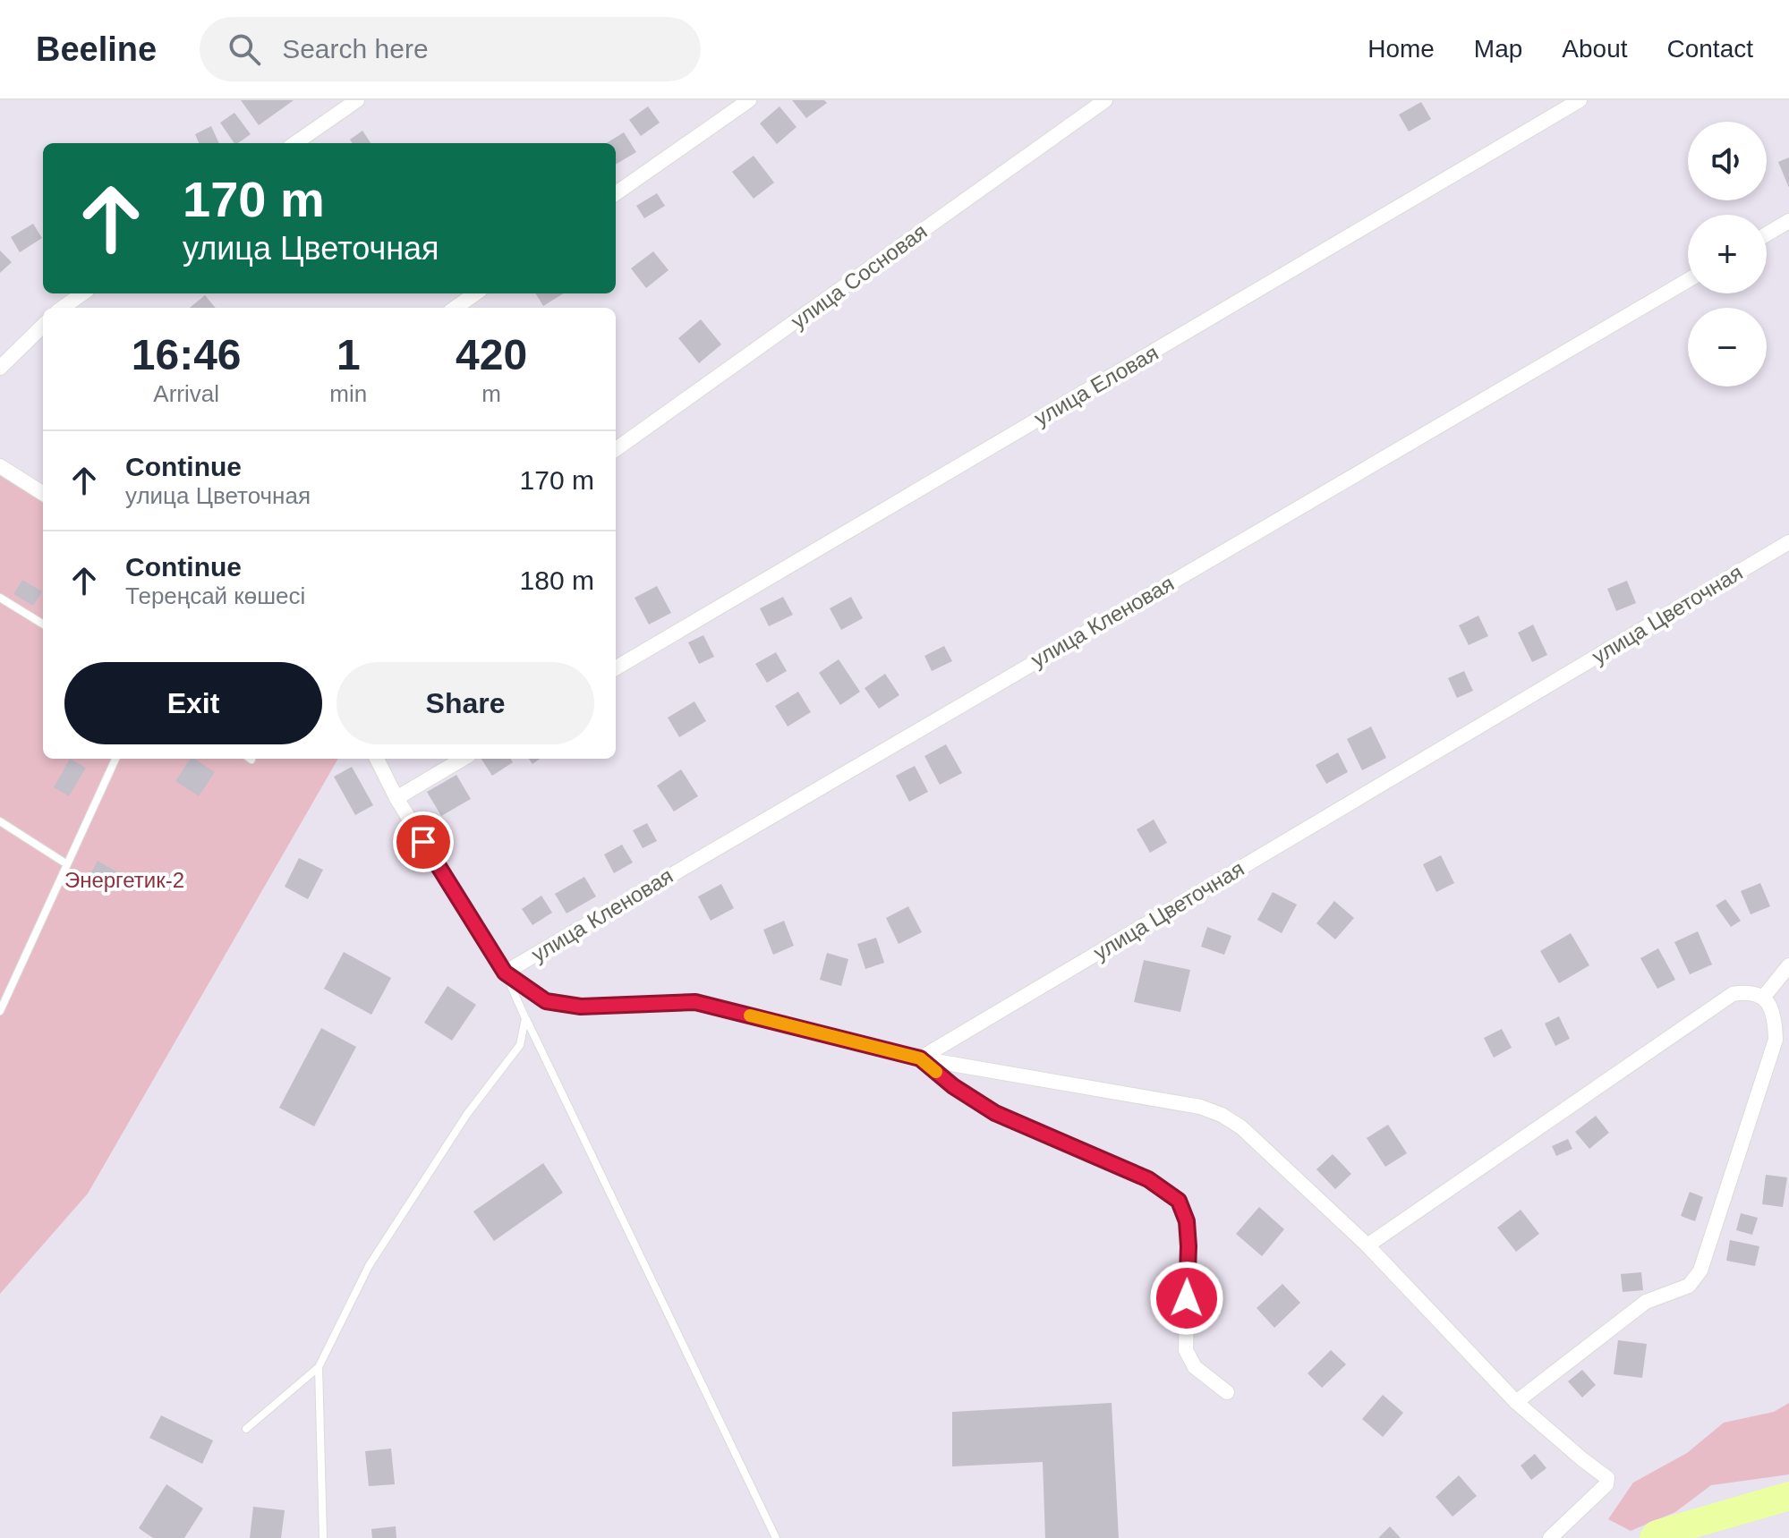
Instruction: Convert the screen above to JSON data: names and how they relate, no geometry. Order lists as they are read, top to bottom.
{
  "streets": {
    "street": [
      "улица Сосновая",
      "улица Еловая",
      "улица Цветочная",
      "улица Кленовая"
    ]
  },
  "parks": ["Энергетик-2"],
  "page": {
    "header": "Beeline",
    "search": "Search here",
    "nav": [
      "Home",
      "Map",
      "About",
      "Contact"
    ],
    "map_buttons": ["+", "−"],
    "turn": ["170 m", "улица Цветочная"],
    "eta": [
      "16:46",
      "Arrival",
      "1",
      "min",
      "420",
      "m"
    ],
    "list": [
      {
        "name": "Continue",
        "note": "улица Цветочная",
        "value": "170 m"
      },
      {
        "name": "Continue",
        "note": "Тереңсай көшесі",
        "value": "180 m"
      }
    ],
    "buttons": ["Exit", "Share"]
  }
}
